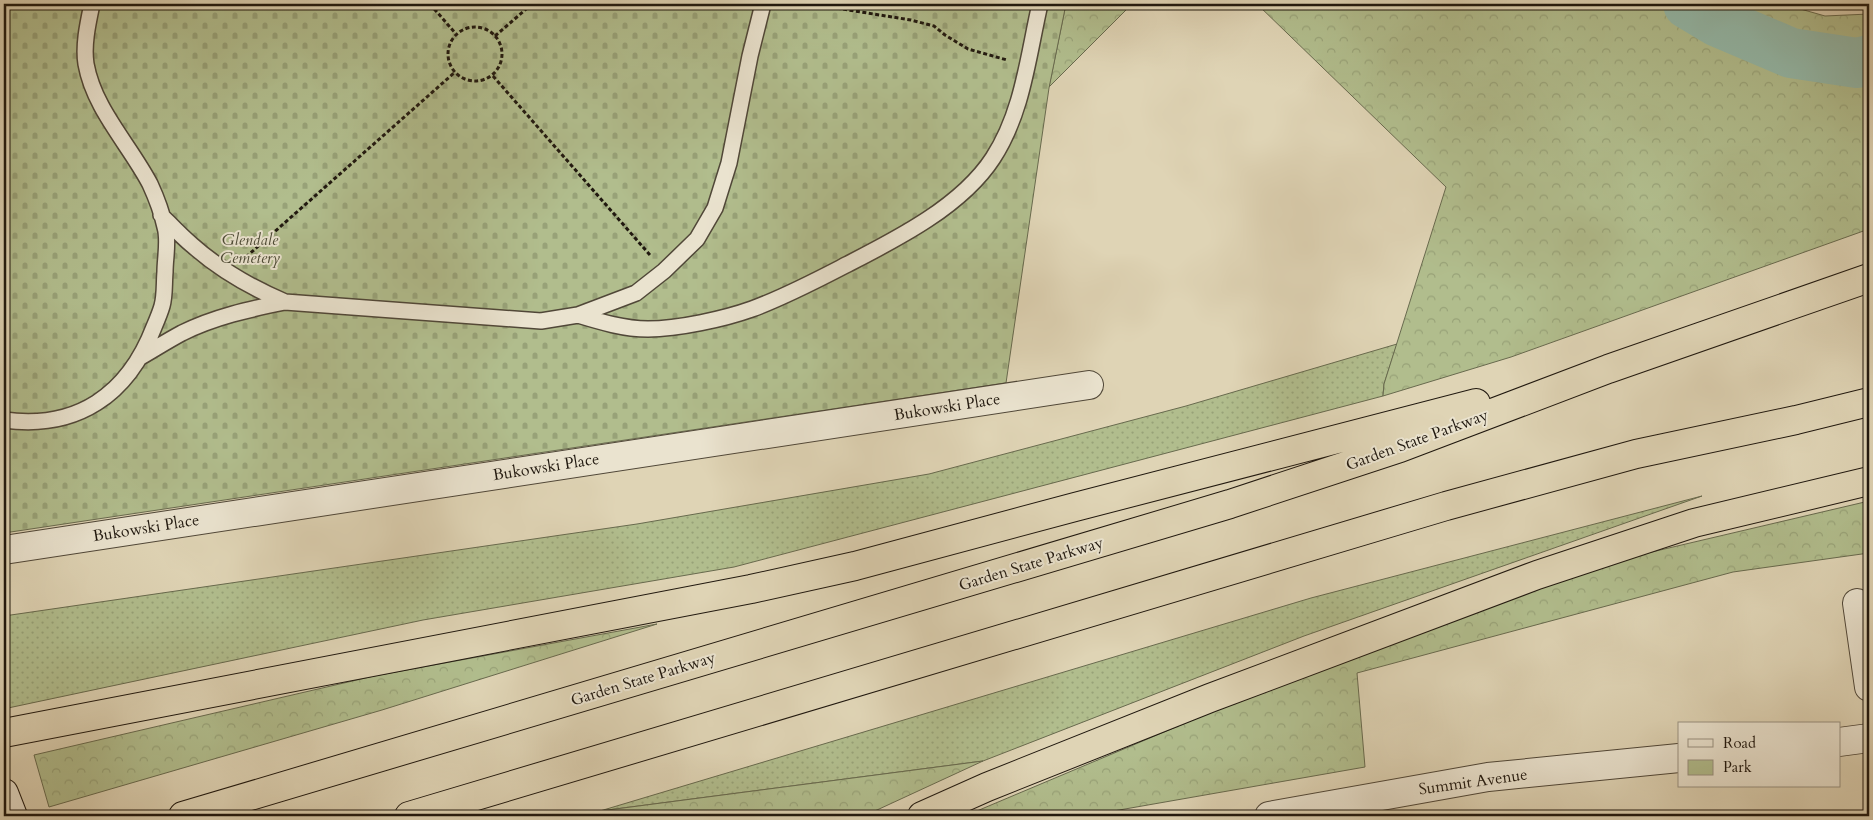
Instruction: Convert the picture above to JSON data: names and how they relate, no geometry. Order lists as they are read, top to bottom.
{
  "streets": {
    "highway": ["Garden State Parkway"],
    "street": ["Bukowski Place", "Summit Avenue"]
  },
  "parks": ["Glendale Cemetery"],
  "legend": ["Road", "Park"]
}
